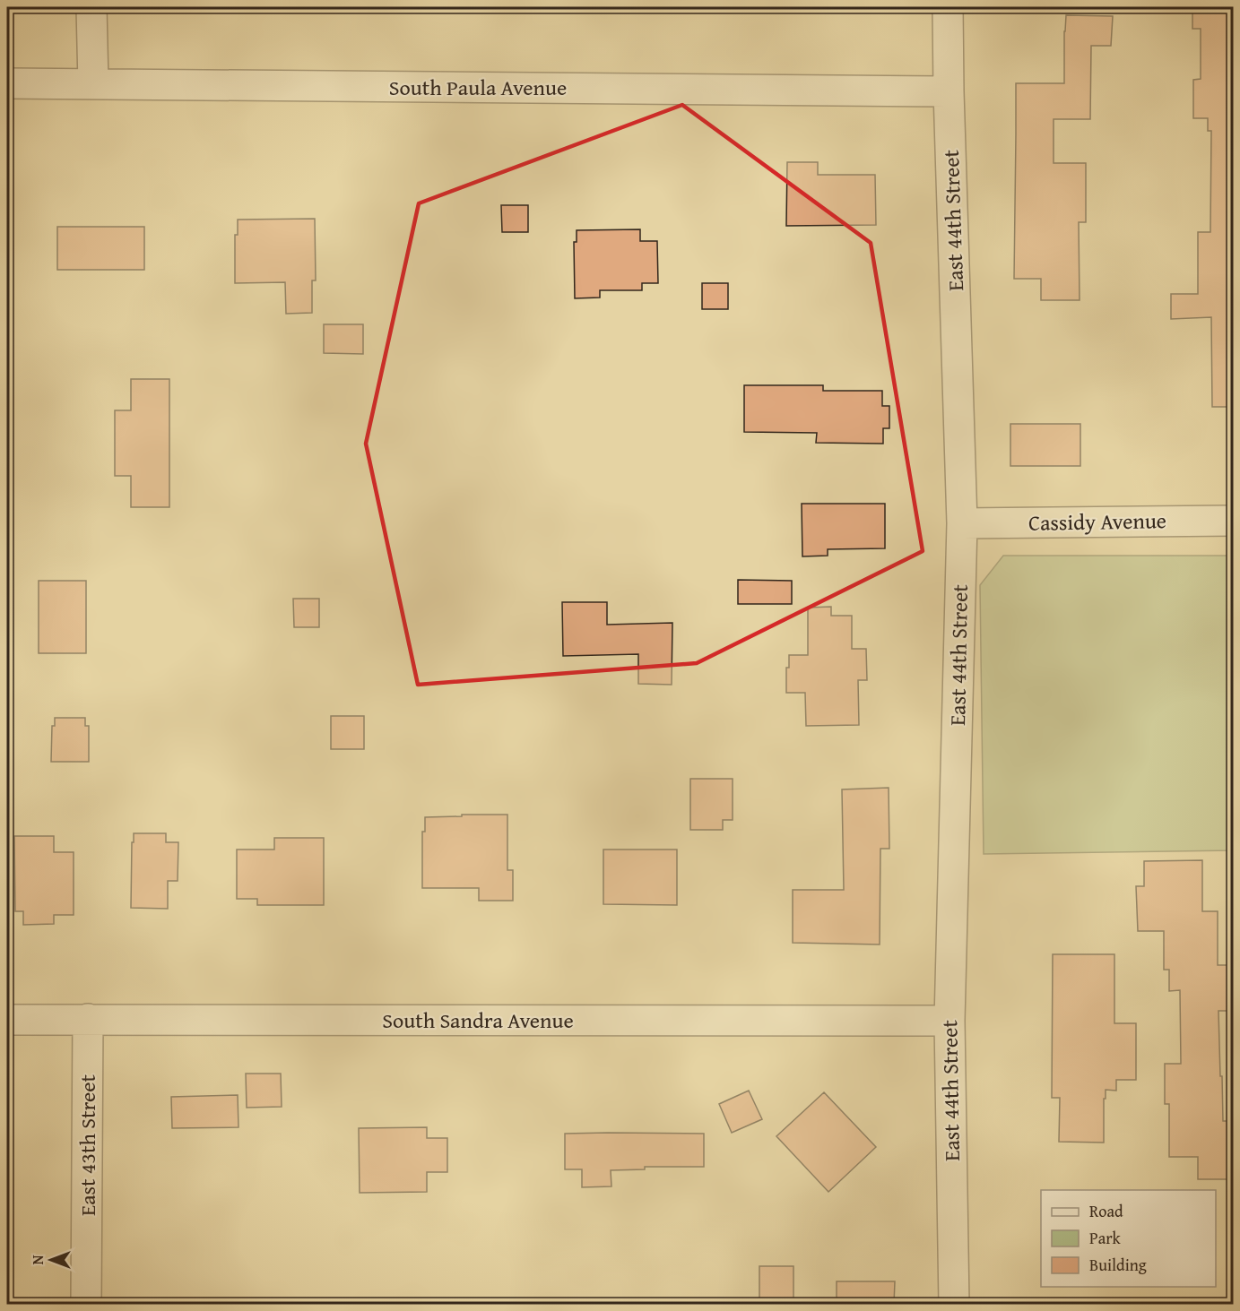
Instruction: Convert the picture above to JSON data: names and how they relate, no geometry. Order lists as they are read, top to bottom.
{
  "streets": {
    "street": [
      "South Paula Avenue",
      "East 44th Street",
      "Cassidy Avenue",
      "South Sandra Avenue",
      "East 43th Street"
    ]
  },
  "crossings": [
    ["South Paula Avenue", "East 44th Street"],
    ["East 44th Street", "Cassidy Avenue"],
    ["East 44th Street", "South Sandra Avenue"],
    ["South Sandra Avenue", "East 43th Street"]
  ],
  "legend": ["Road", "Park", "Building"],
  "north": "left"
}
